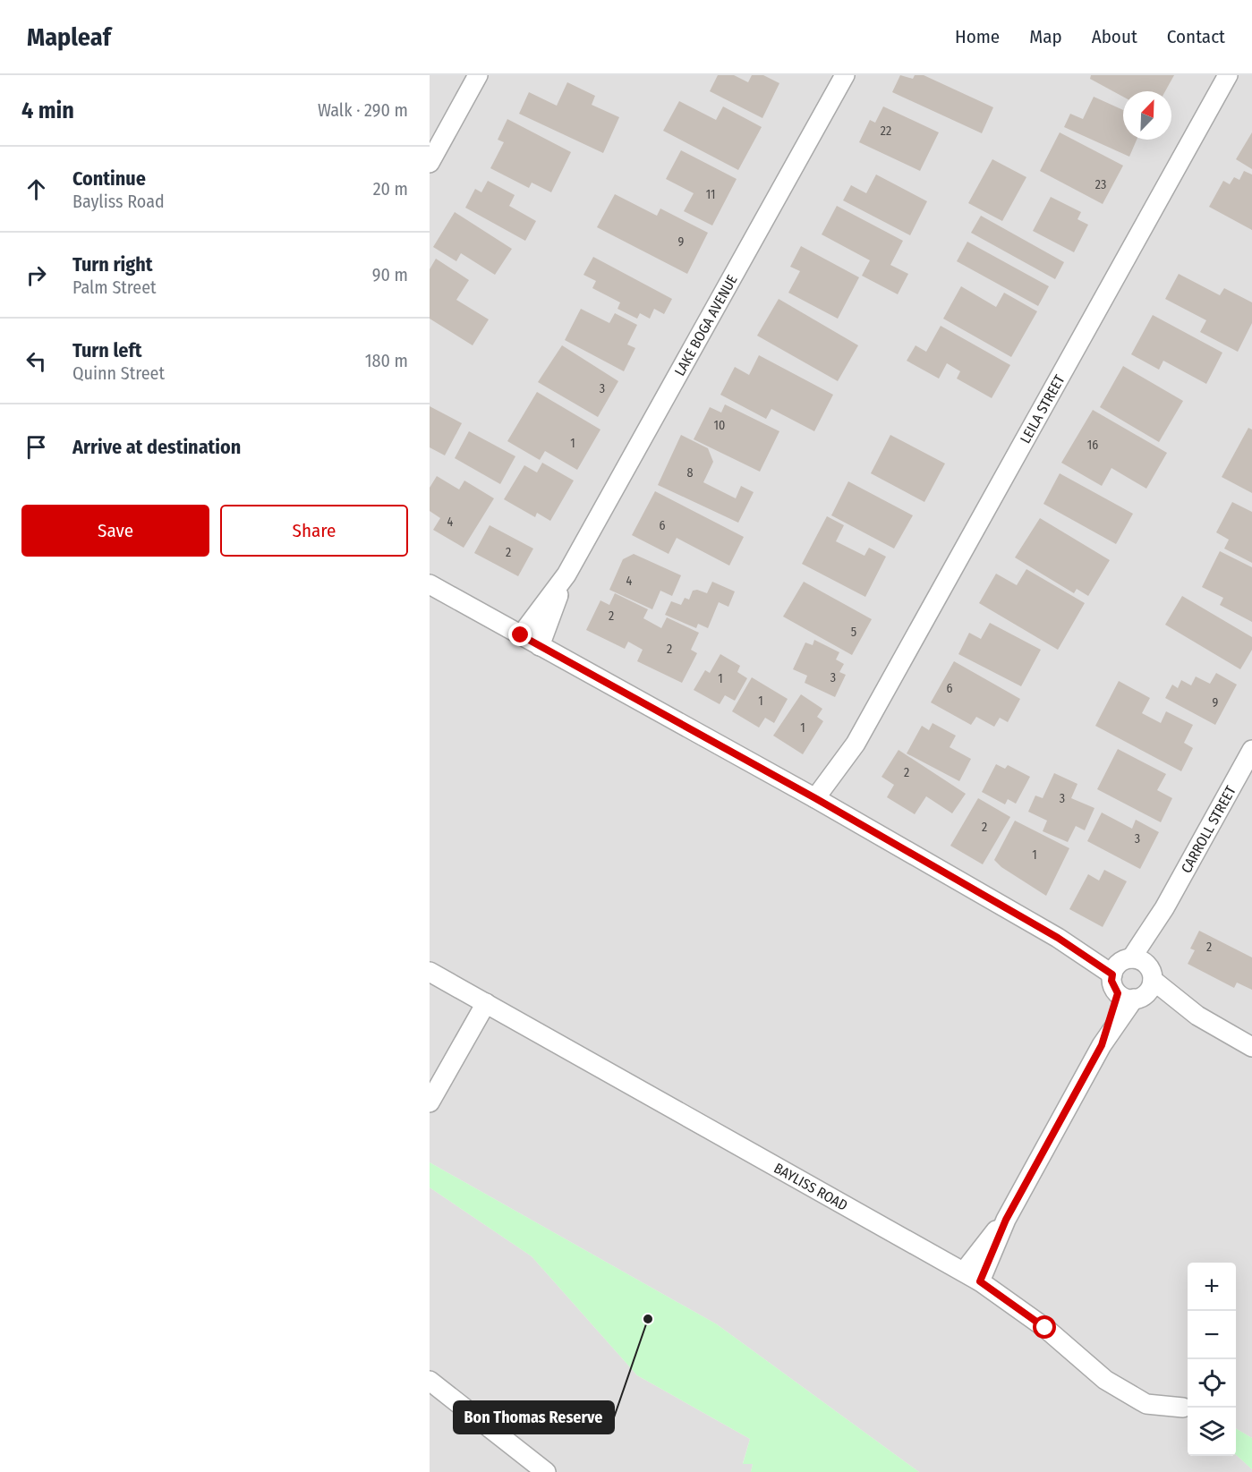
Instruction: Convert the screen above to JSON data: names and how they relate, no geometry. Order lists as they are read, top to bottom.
{
  "streets": {
    "street": [
      "LAKE BOGA AVENUE",
      "LEILA STREET",
      "CARROLL STREET",
      "BAYLISS ROAD"
    ]
  },
  "places": ["Bon Thomas Reserve"],
  "house_numbers": [
    "22",
    "23",
    "11",
    "9",
    "3",
    "10",
    "1",
    "16",
    "8",
    "4",
    "6",
    "2",
    "4",
    "2",
    "5",
    "2",
    "3",
    "1",
    "6",
    "1",
    "9",
    "1",
    "2",
    "3",
    "2",
    "3",
    "1",
    "2"
  ],
  "north": "top right",
  "page": {
    "header": "Mapleaf",
    "nav": [
      "Home",
      "Map",
      "About",
      "Contact"
    ],
    "heading": ["4 min", "Walk · 290 m"],
    "list": [
      ["Continue", "Bayliss Road", "20 m"],
      ["Turn right", "Palm Street", "90 m"],
      ["Turn left", "Quinn Street", "180 m"],
      "Arrive at destination"
    ],
    "buttons": ["Save", "Share"],
    "map_buttons": ["+", "−"]
  }
}
